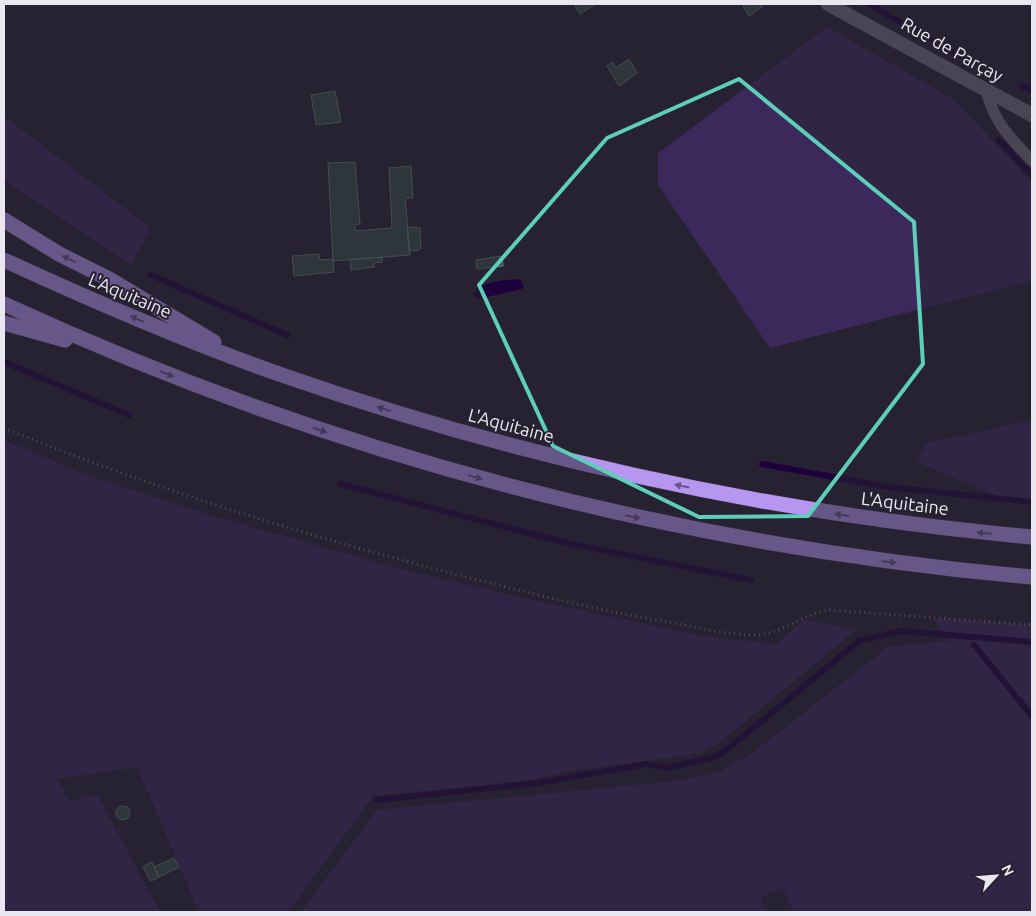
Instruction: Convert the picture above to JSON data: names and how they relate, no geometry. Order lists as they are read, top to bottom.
{
  "streets": {
    "highway": ["L'Aquitaine"],
    "street": ["Rue de Parçay"]
  },
  "north": "top right"
}
